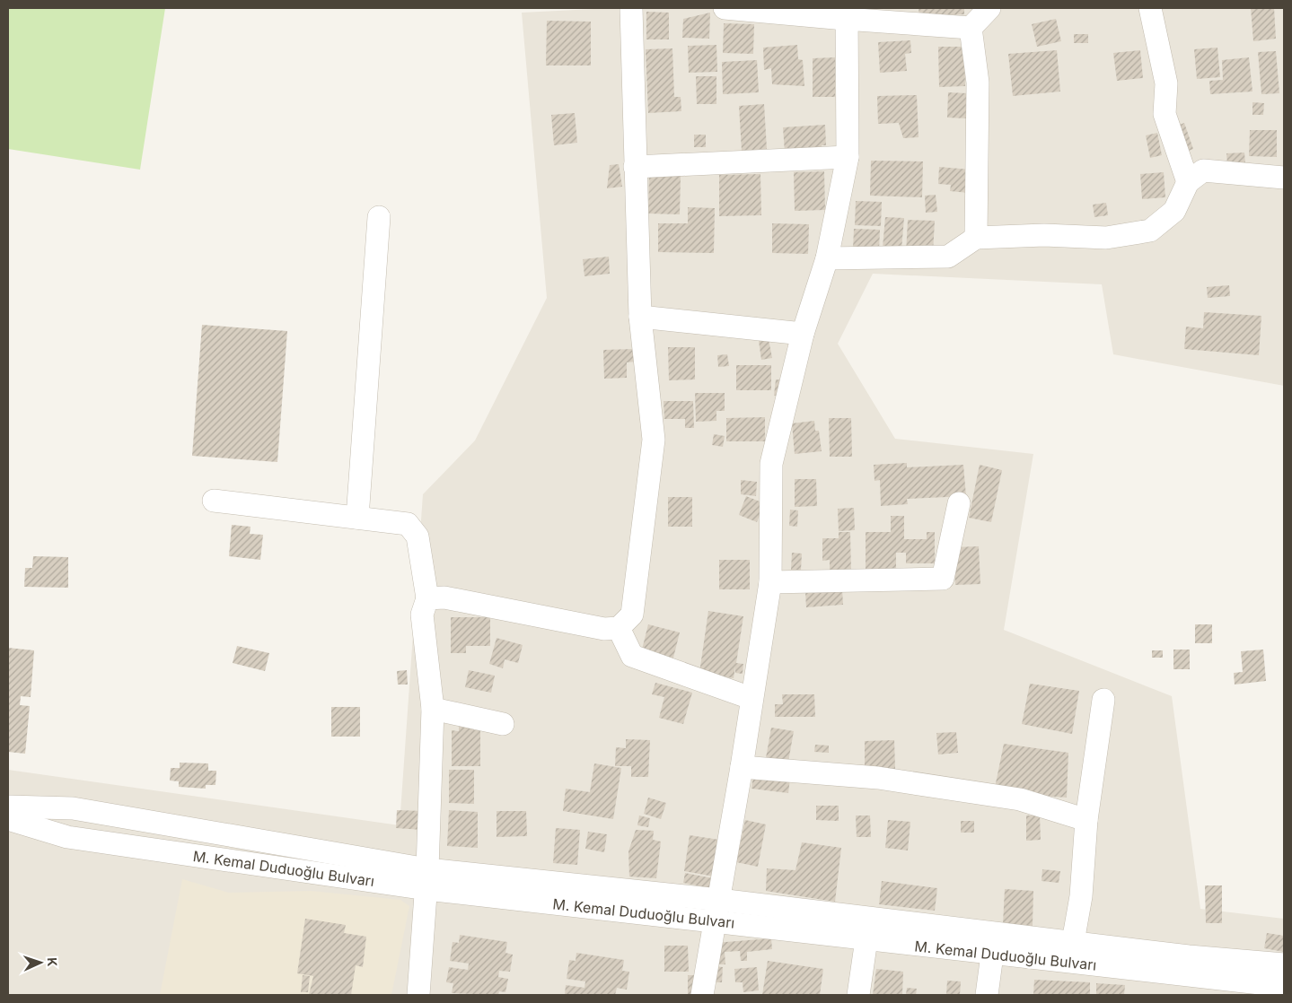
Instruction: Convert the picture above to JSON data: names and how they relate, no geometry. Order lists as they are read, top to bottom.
{
  "streets": {
    "street": ["M. Kemal Duduoğlu Bulvarı"]
  },
  "north": "right"
}
